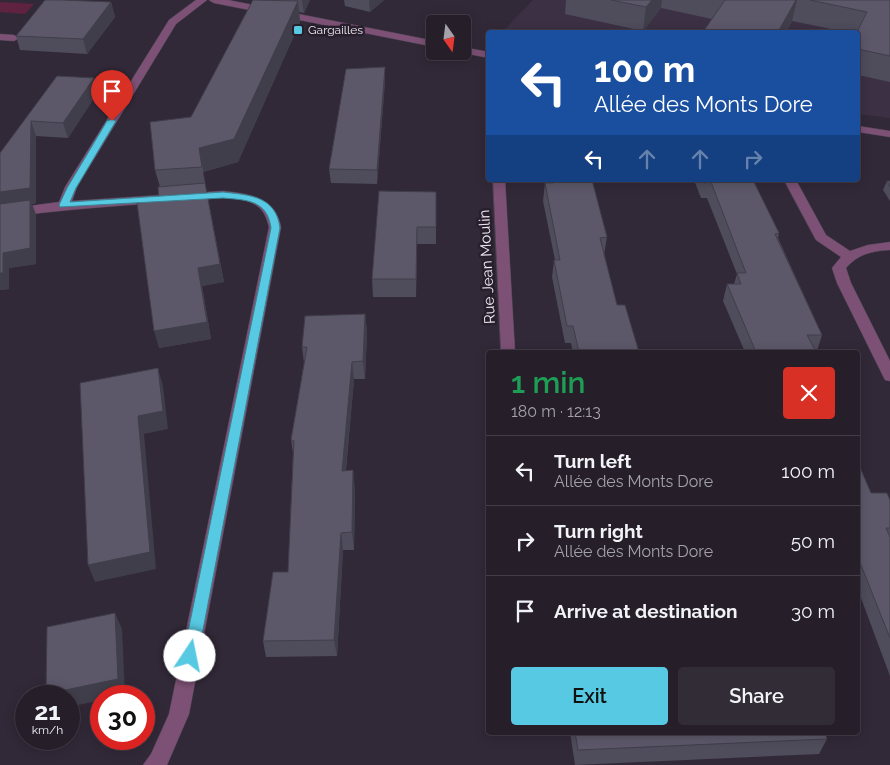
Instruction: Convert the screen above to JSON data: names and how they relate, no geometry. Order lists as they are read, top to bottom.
{
  "streets": {
    "street": ["Rue Jean Moulin"]
  },
  "places": {
    "transit": ["Gargailles"]
  },
  "north": "bottom",
  "page": {
    "turn": ["100 m", "Allée des Monts Dore"],
    "heading": ["1 min", "180 m · 12:13"],
    "list": [
      {
        "name": "Turn left",
        "note": "Allée des Monts Dore",
        "value": "100 m"
      },
      {
        "name": "Turn right",
        "note": "Allée des Monts Dore",
        "value": "50 m"
      },
      {
        "name": "Arrive at destination",
        "value": "30 m"
      }
    ],
    "buttons": ["Exit", "Share"],
    "speed": "21 km/h",
    "limit": "30"
  }
}
